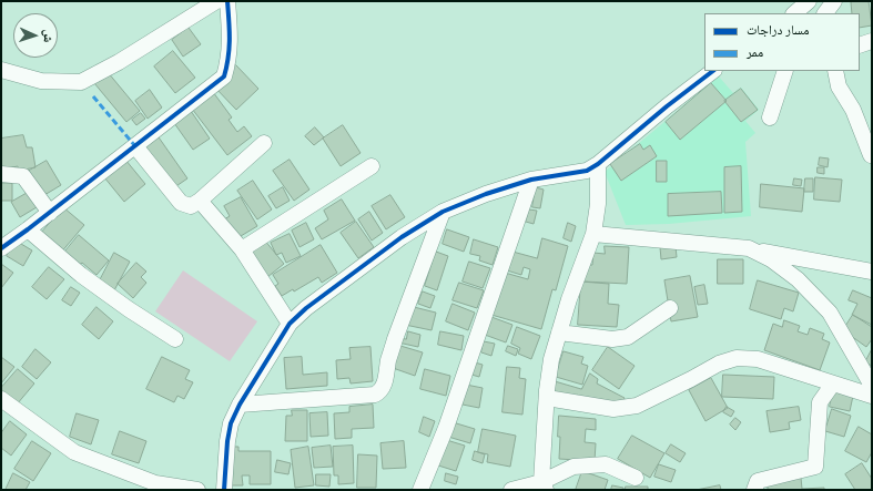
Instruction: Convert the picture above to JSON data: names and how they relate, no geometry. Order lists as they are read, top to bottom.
{
  "legend": ["مسار دراجات", "ممر"],
  "north": "right"
}
